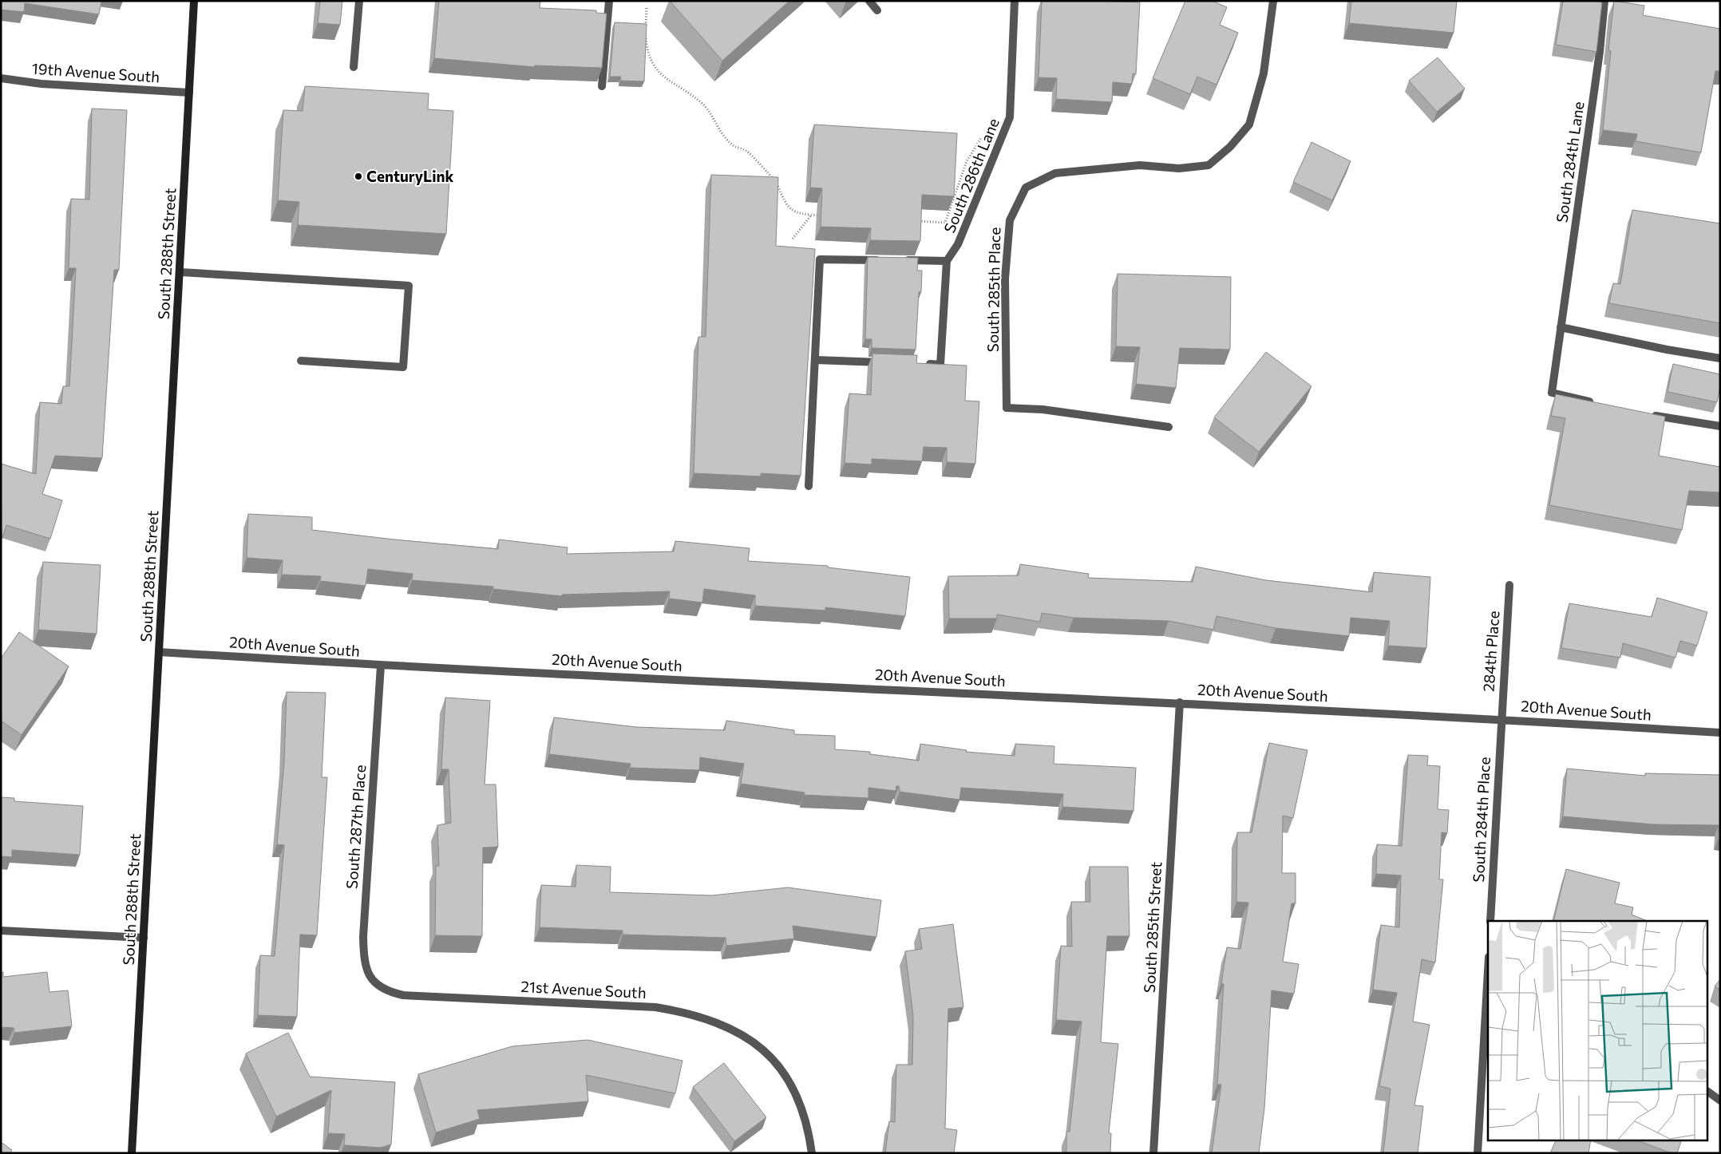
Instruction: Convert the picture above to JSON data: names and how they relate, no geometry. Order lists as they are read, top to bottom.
{
  "streets": {
    "main road": ["South 288th Street"],
    "street": [
      "19th Avenue South",
      "South 284th Lane",
      "South 286th Lane",
      "South 285th Place",
      "20th Avenue South",
      "284th Place",
      "South 284th Place",
      "South 287th Place",
      "South 285th Street",
      "21st Avenue South"
    ]
  },
  "crossings": [
    ["19th Avenue South", "South 288th Street"],
    ["South 288th Street", "20th Avenue South"],
    ["20th Avenue South", "284th Place"],
    ["20th Avenue South", "South 284th Place"],
    ["20th Avenue South", "South 287th Place"],
    ["20th Avenue South", "South 285th Street"],
    ["284th Place", "South 284th Place"],
    ["South 287th Place", "21st Avenue South"]
  ],
  "places": ["CenturyLink"]
}
